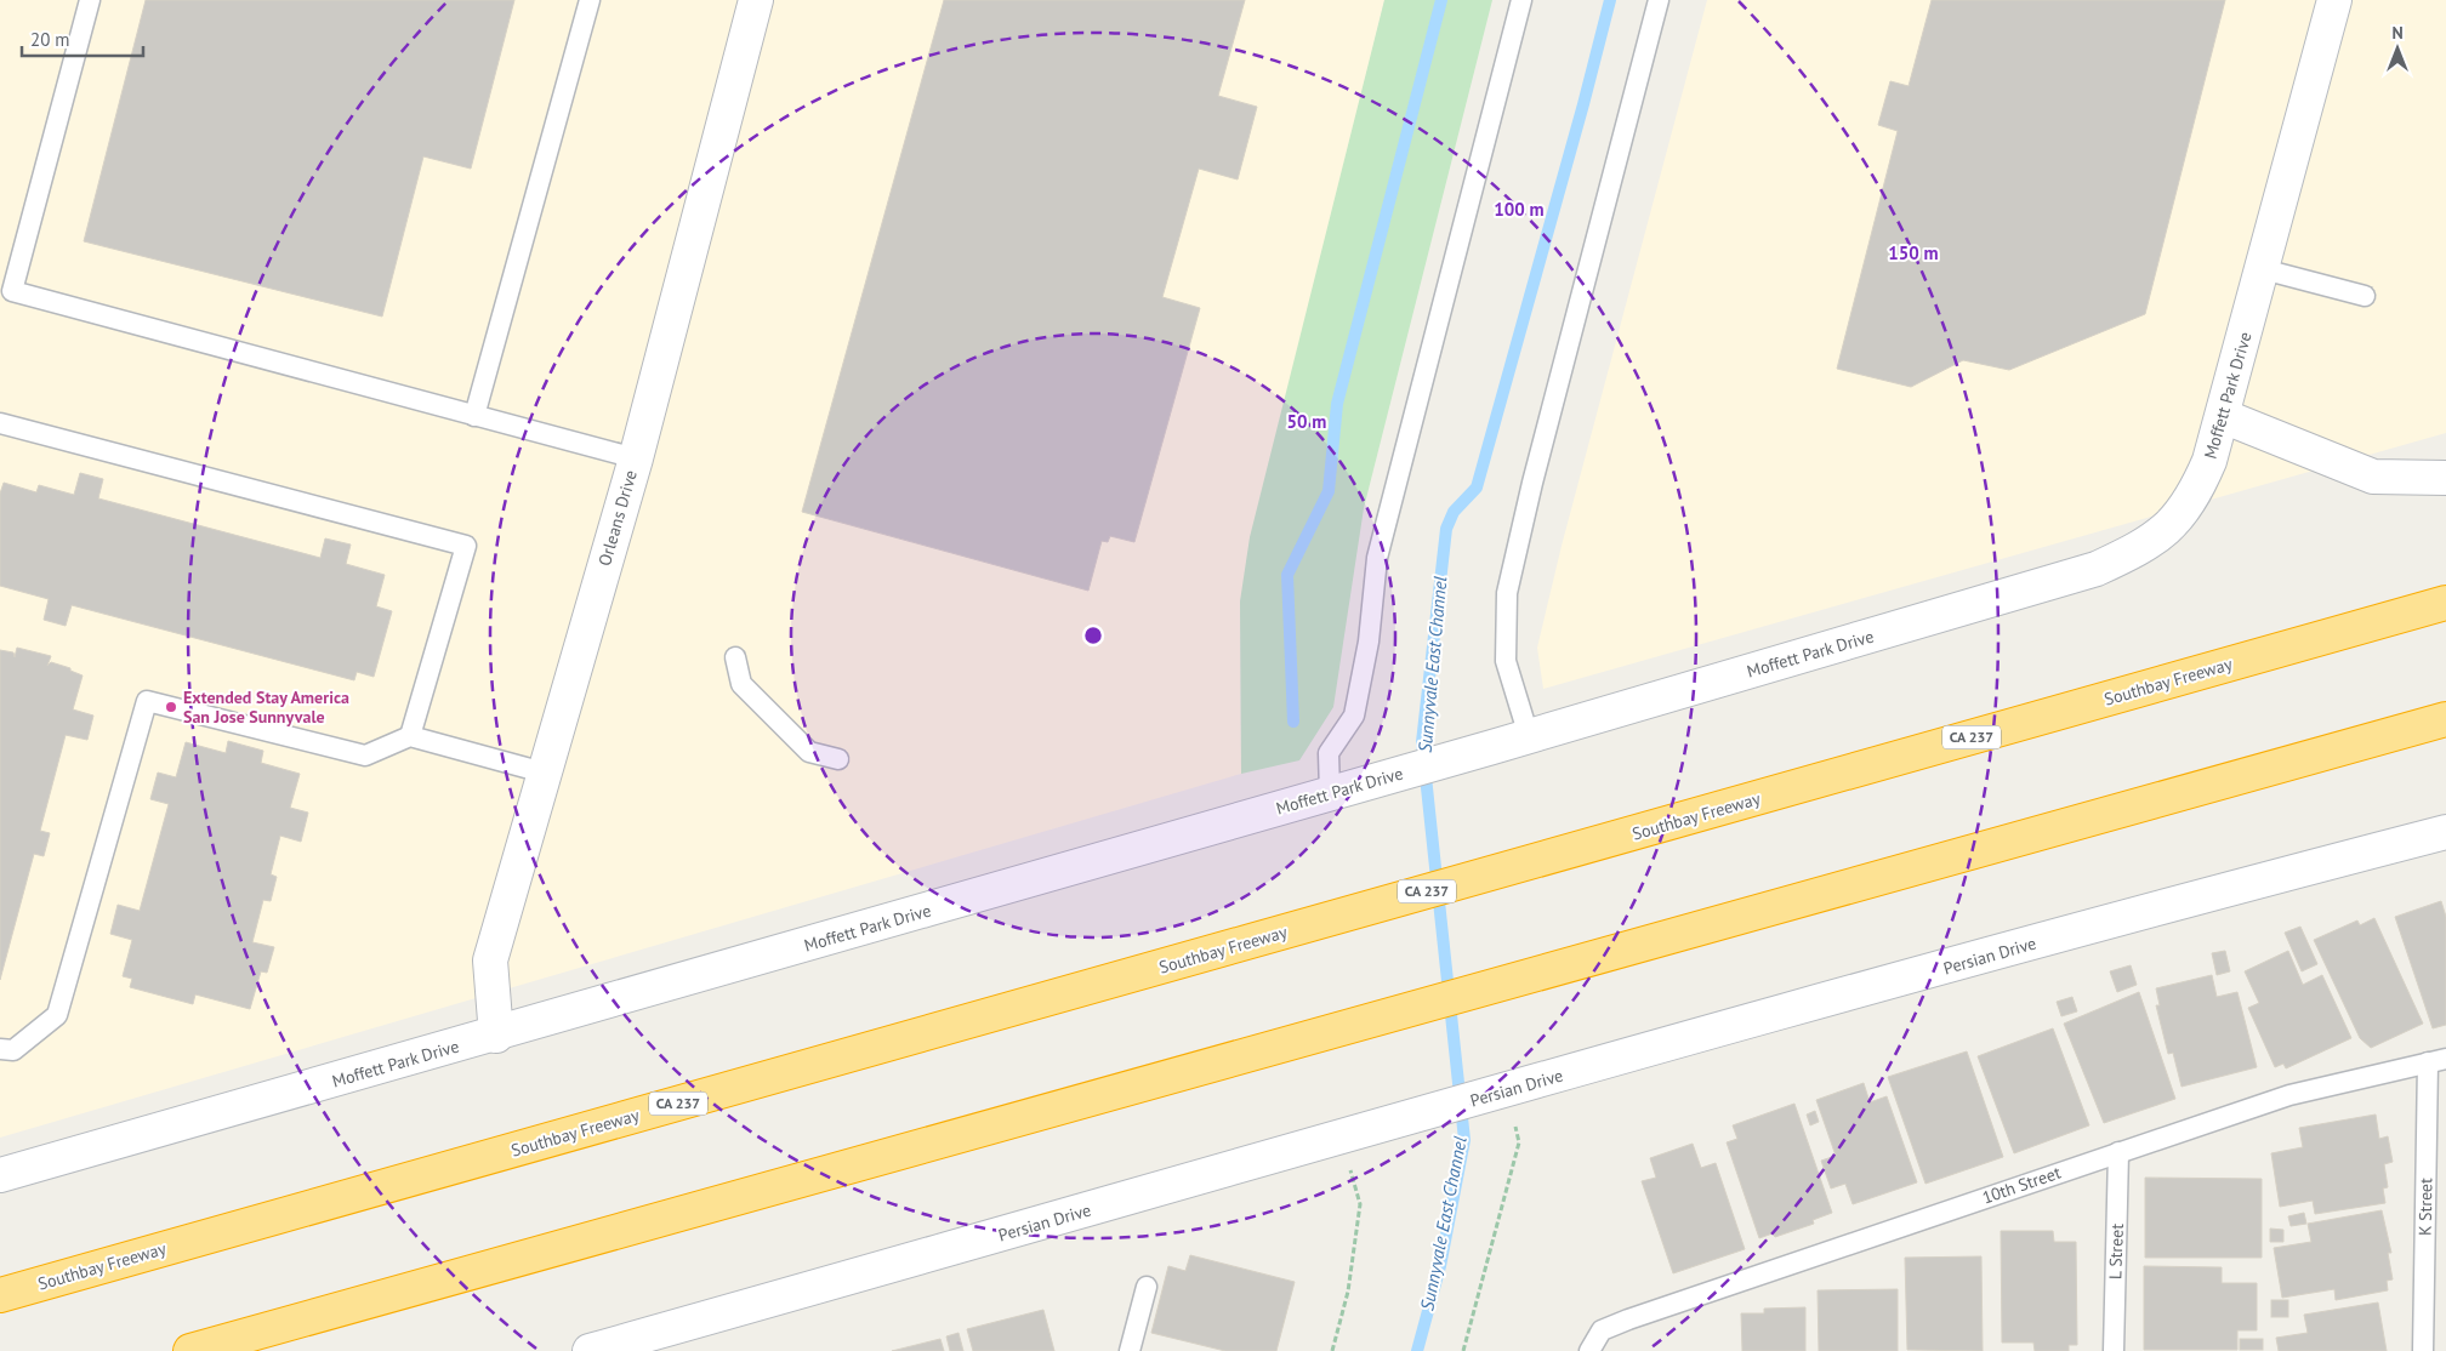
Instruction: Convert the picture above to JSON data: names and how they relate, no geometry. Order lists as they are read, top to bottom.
{
  "streets": {
    "highway": ["Southbay Freeway", "CA 237"],
    "street": ["Moffett Park Drive", "Orleans Drive", "Persian Drive"],
    "lane": ["10th Street", "K Street", "L Street"]
  },
  "crossings": [
    ["Moffett Park Drive", "Orleans Drive"],
    ["10th Street", "K Street"],
    ["10th Street", "L Street"]
  ],
  "water": ["Sunnyvale East Channel"],
  "places": ["Extended Stay America San Jose Sunnyvale"],
  "scale_bar": "20 m",
  "north": "top",
  "rings": ["100 m", "150 m", "50 m"]
}
